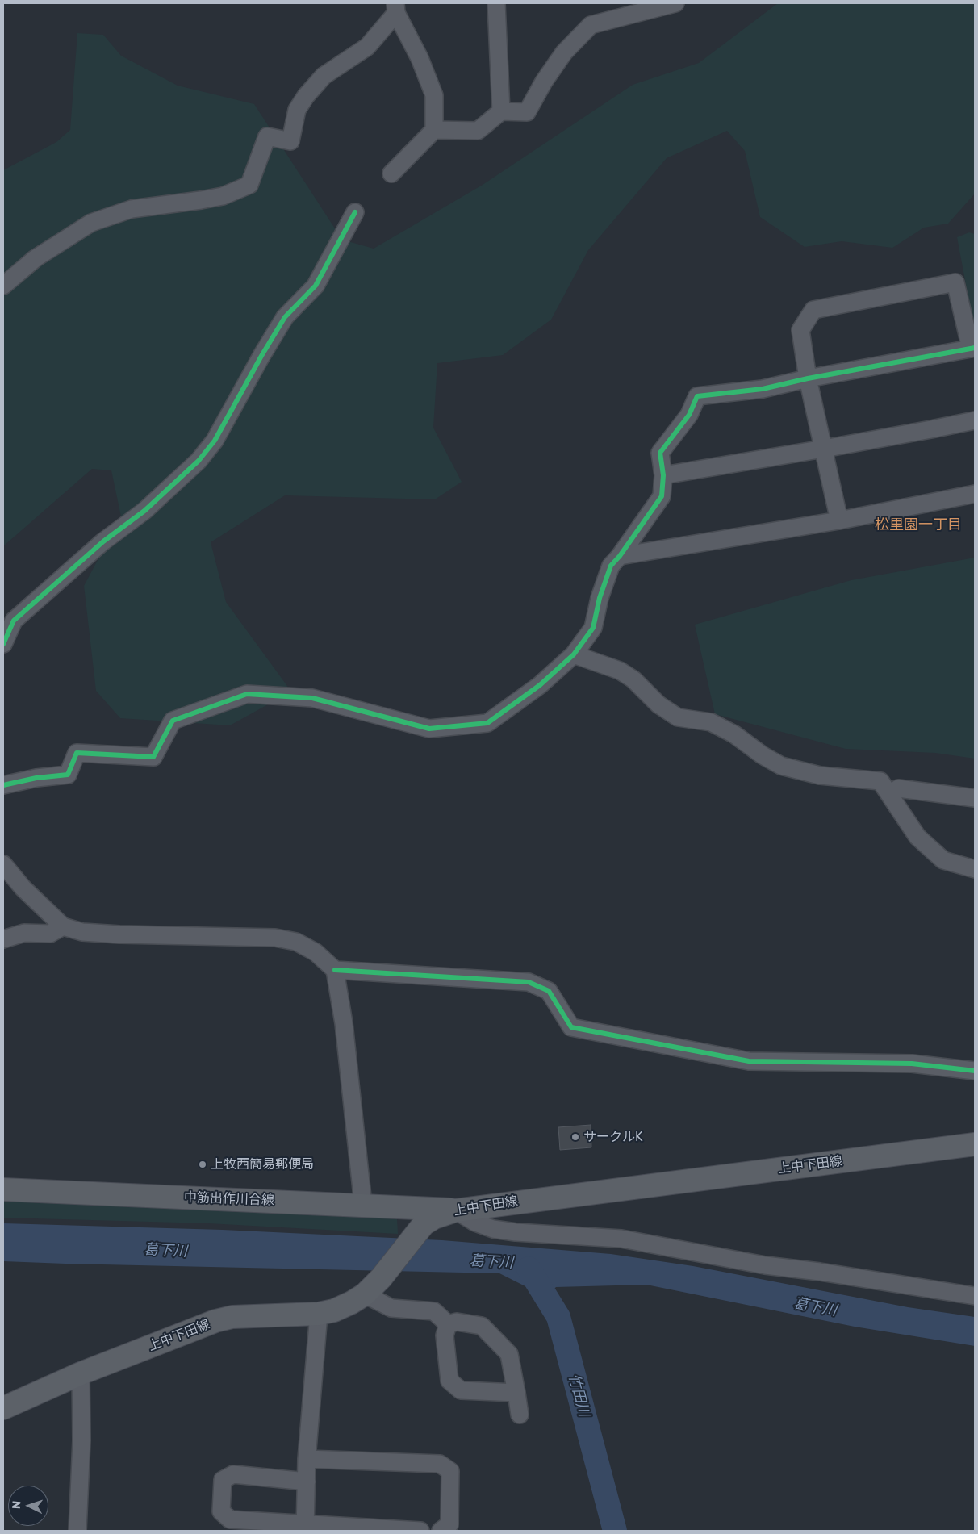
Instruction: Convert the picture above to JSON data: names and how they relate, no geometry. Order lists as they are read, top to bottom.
{
  "streets": {
    "main road": ["上中下田線", "中筋出作川合線"]
  },
  "crossings": [
    ["上中下田線", "中筋出作川合線"]
  ],
  "districts": ["松里園一丁目"],
  "water": ["葛下川", "竹田川"],
  "places": ["サークルK", "上牧西簡易郵便局"],
  "north": "left"
}
